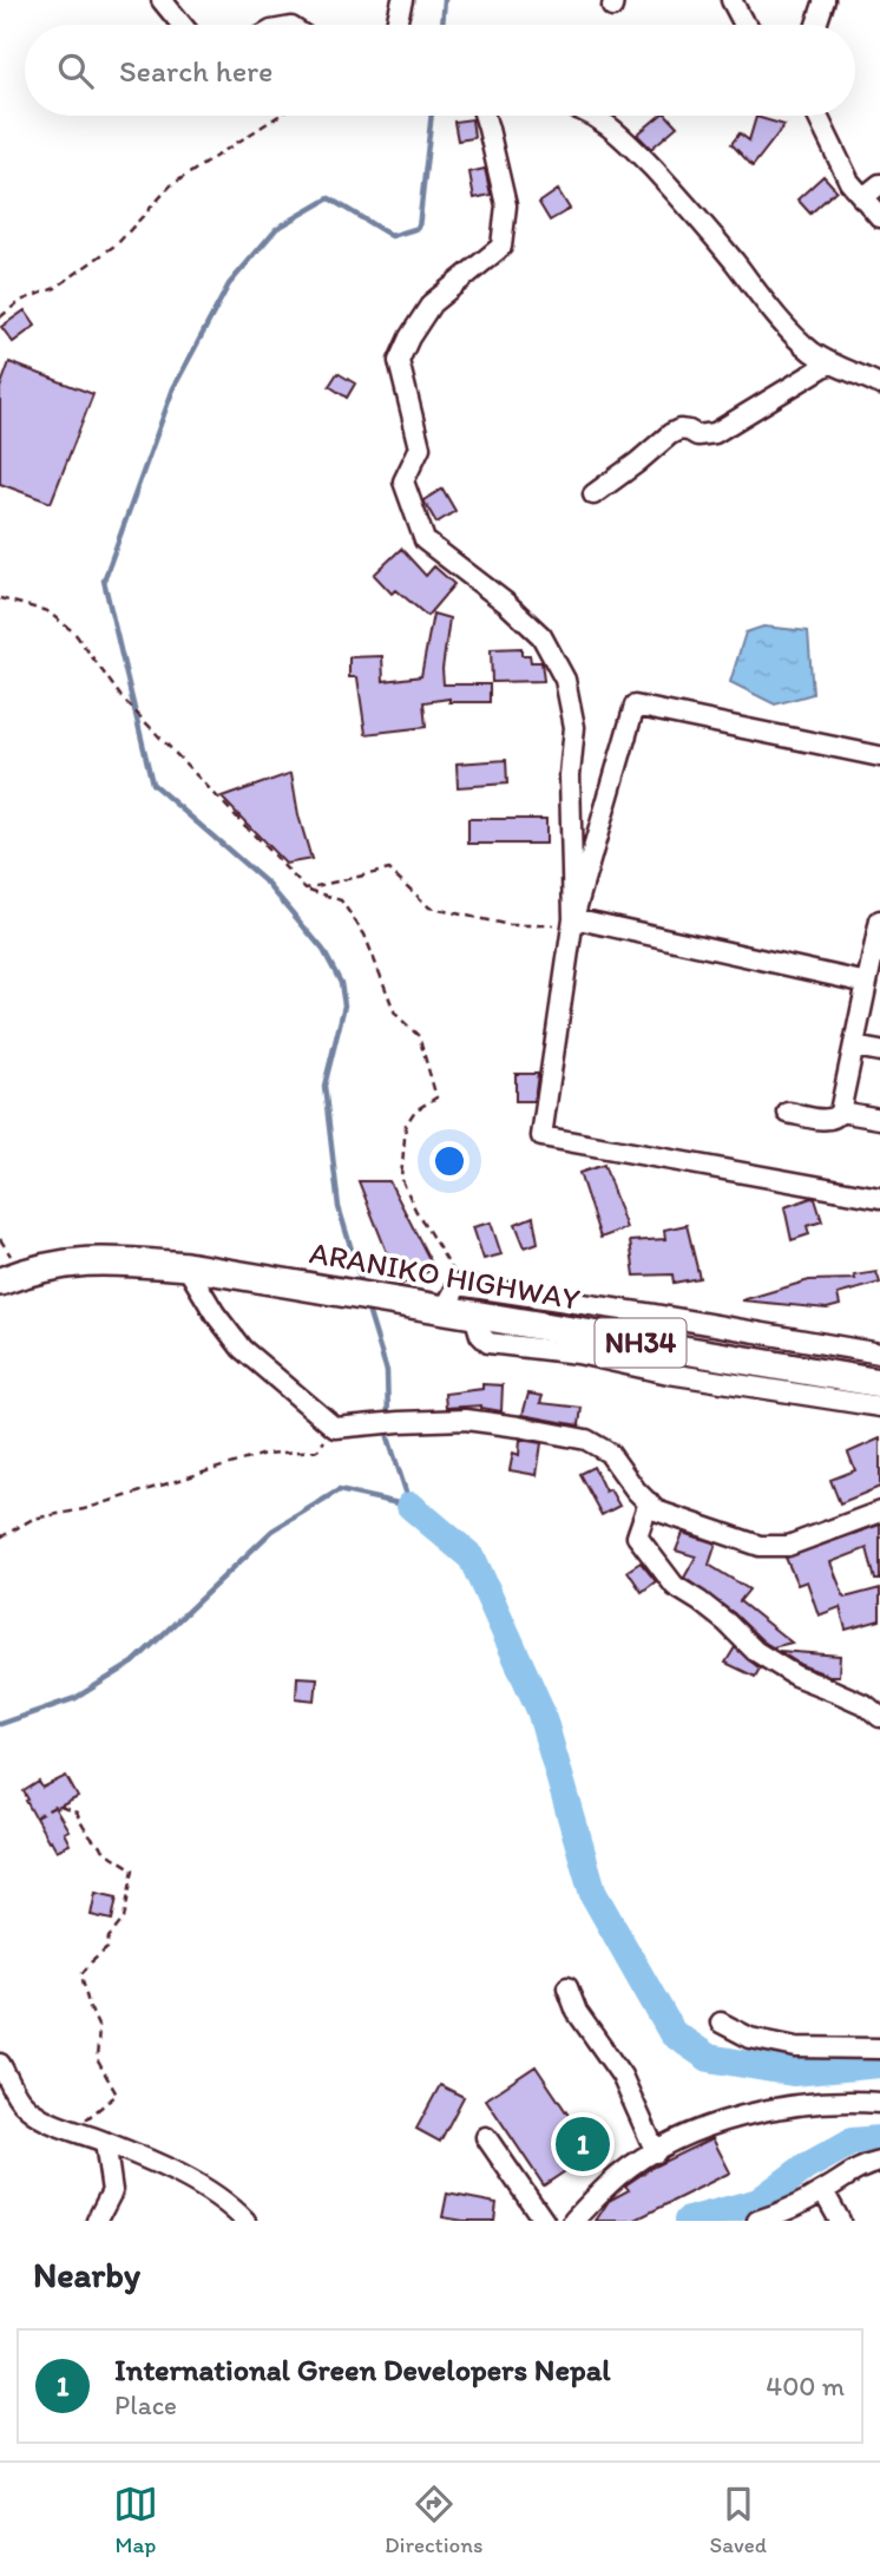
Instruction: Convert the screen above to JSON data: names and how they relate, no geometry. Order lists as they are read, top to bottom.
{
  "streets": {
    "highway": ["ARANIKO HIGHWAY", "NH34"]
  },
  "page": {
    "search": "Search here",
    "pins": "1",
    "heading": "Nearby",
    "list": [
      {
        "mark": "1",
        "name": "International Green Developers Nepal",
        "note": "Place",
        "value": "400 m"
      }
    ],
    "nav": ["Map", "Directions", "Saved"]
  }
}
